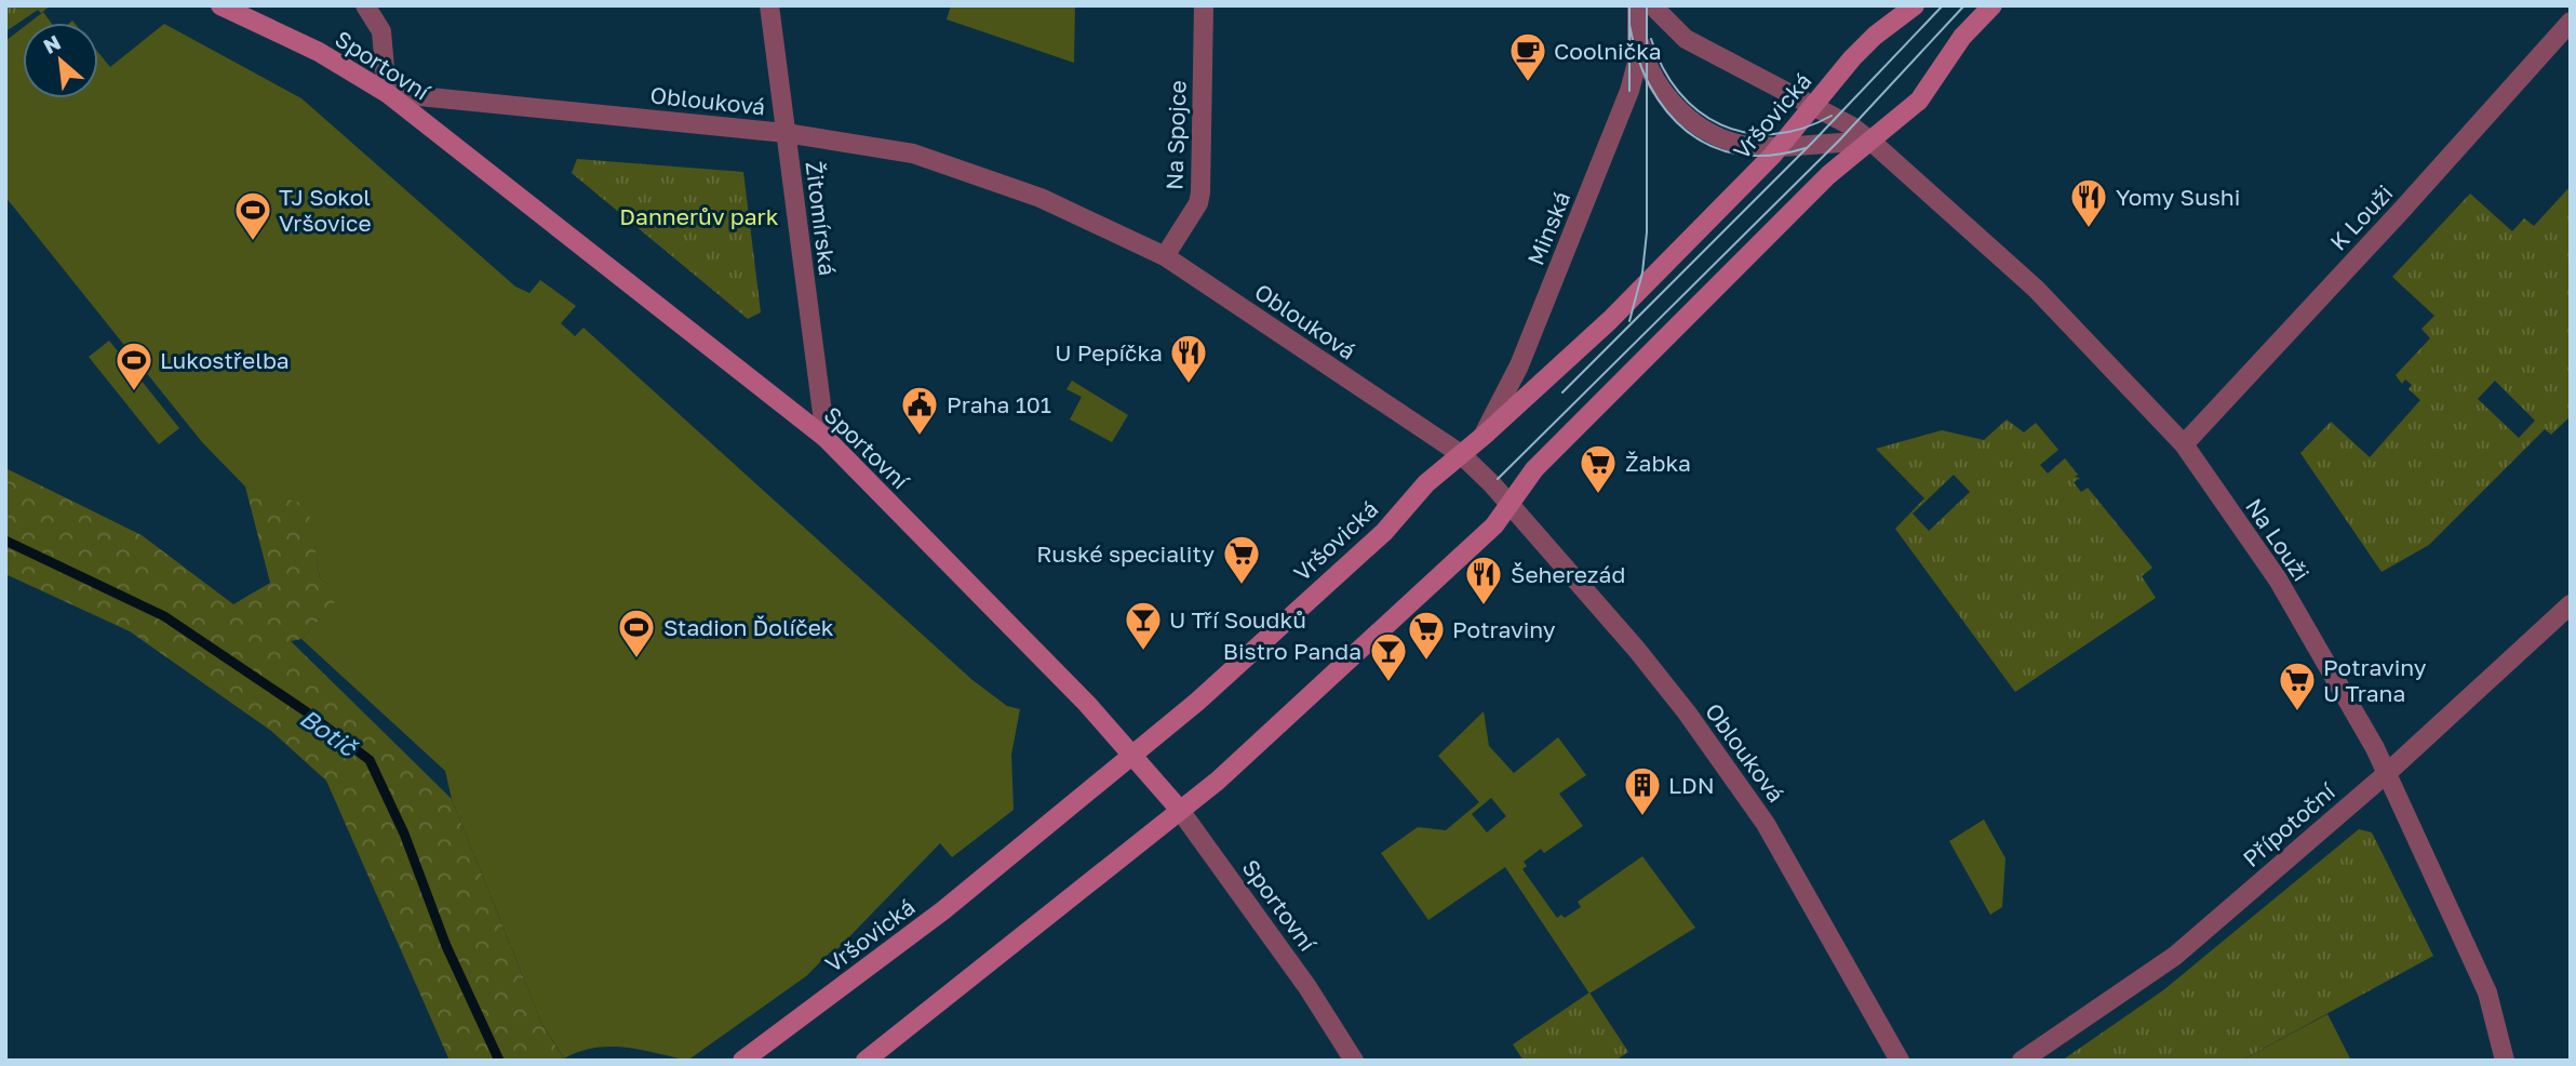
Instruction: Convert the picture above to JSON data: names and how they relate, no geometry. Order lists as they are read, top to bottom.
{
  "streets": {
    "main road": ["Sportovní", "Vršovická"],
    "street": [
      "Oblouková",
      "Na Spojce",
      "K Louži",
      "Žitomírská",
      "Minská",
      "Na Louži",
      "Přípotoční"
    ]
  },
  "crossings": [
    ["Sportovní", "Oblouková"],
    ["Sportovní", "Vršovická"],
    ["Sportovní", "Žitomírská"],
    ["Oblouková", "Vršovická"],
    ["Oblouková", "Na Spojce"],
    ["Oblouková", "Žitomírská"],
    ["Vršovická", "Minská"],
    ["K Louži", "Na Louži"],
    ["Minská", "Na Louži"],
    ["Na Louži", "Přípotoční"]
  ],
  "water": ["Botič"],
  "parks": ["Dannerův park"],
  "places": {
    "cafe": ["Coolnička"],
    "restaurant": ["Yomy Sushi", "U Pepíčka", "Šeherezád"],
    "sports": ["TJ Sokol Vršovice", "Lukostřelba", "Stadion Ďolíček"],
    "public building": ["Praha 101"],
    "supermarket": [
      "Žabka",
      "Ruské speciality",
      "Potraviny",
      "Potraviny U Trana"
    ],
    "bar": ["U Tří Soudků", "Bistro Panda"],
    "building": ["LDN"]
  },
  "north": "top left"
}
